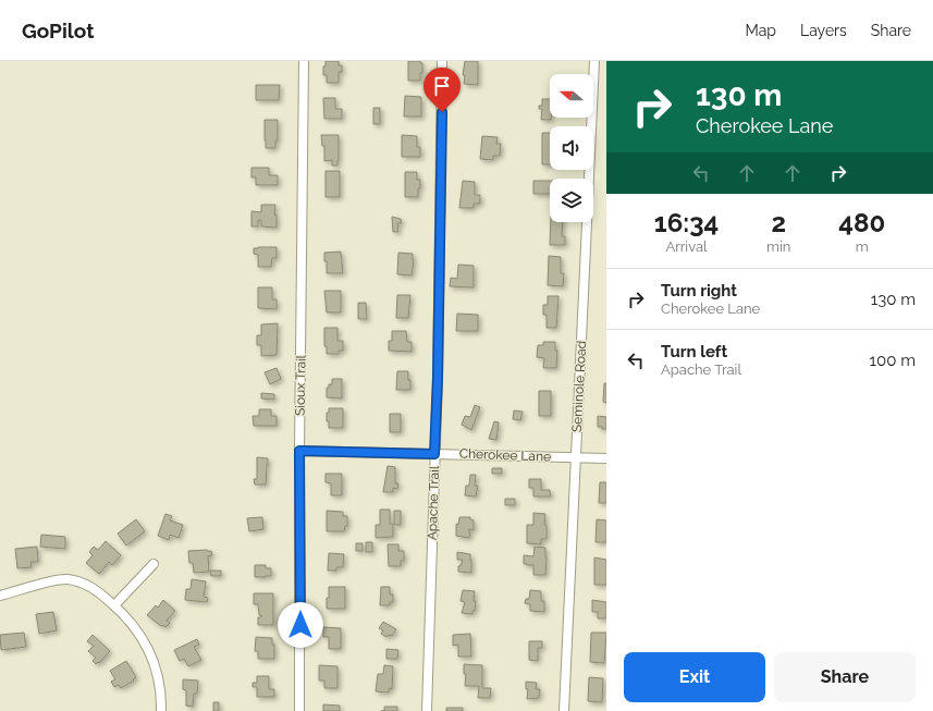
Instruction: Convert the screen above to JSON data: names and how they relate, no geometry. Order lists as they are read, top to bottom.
{
  "streets": {
    "street": [
      "Sioux Trail",
      "Seminole Road",
      "Cherokee Lane",
      "Apache Trail"
    ]
  },
  "crossings": [
    ["Sioux Trail", "Cherokee Lane"],
    ["Seminole Road", "Cherokee Lane"],
    ["Cherokee Lane", "Apache Trail"]
  ],
  "north": "left",
  "page": {
    "header": "GoPilot",
    "nav": ["Map", "Layers", "Share"],
    "turn": ["130 m", "Cherokee Lane"],
    "eta": [
      "16:34",
      "Arrival",
      "2",
      "min",
      "480",
      "m"
    ],
    "list": [
      {
        "name": "Turn right",
        "note": "Cherokee Lane",
        "value": "130 m"
      },
      {
        "name": "Turn left",
        "note": "Apache Trail",
        "value": "100 m"
      }
    ],
    "buttons": ["Exit", "Share"]
  }
}
